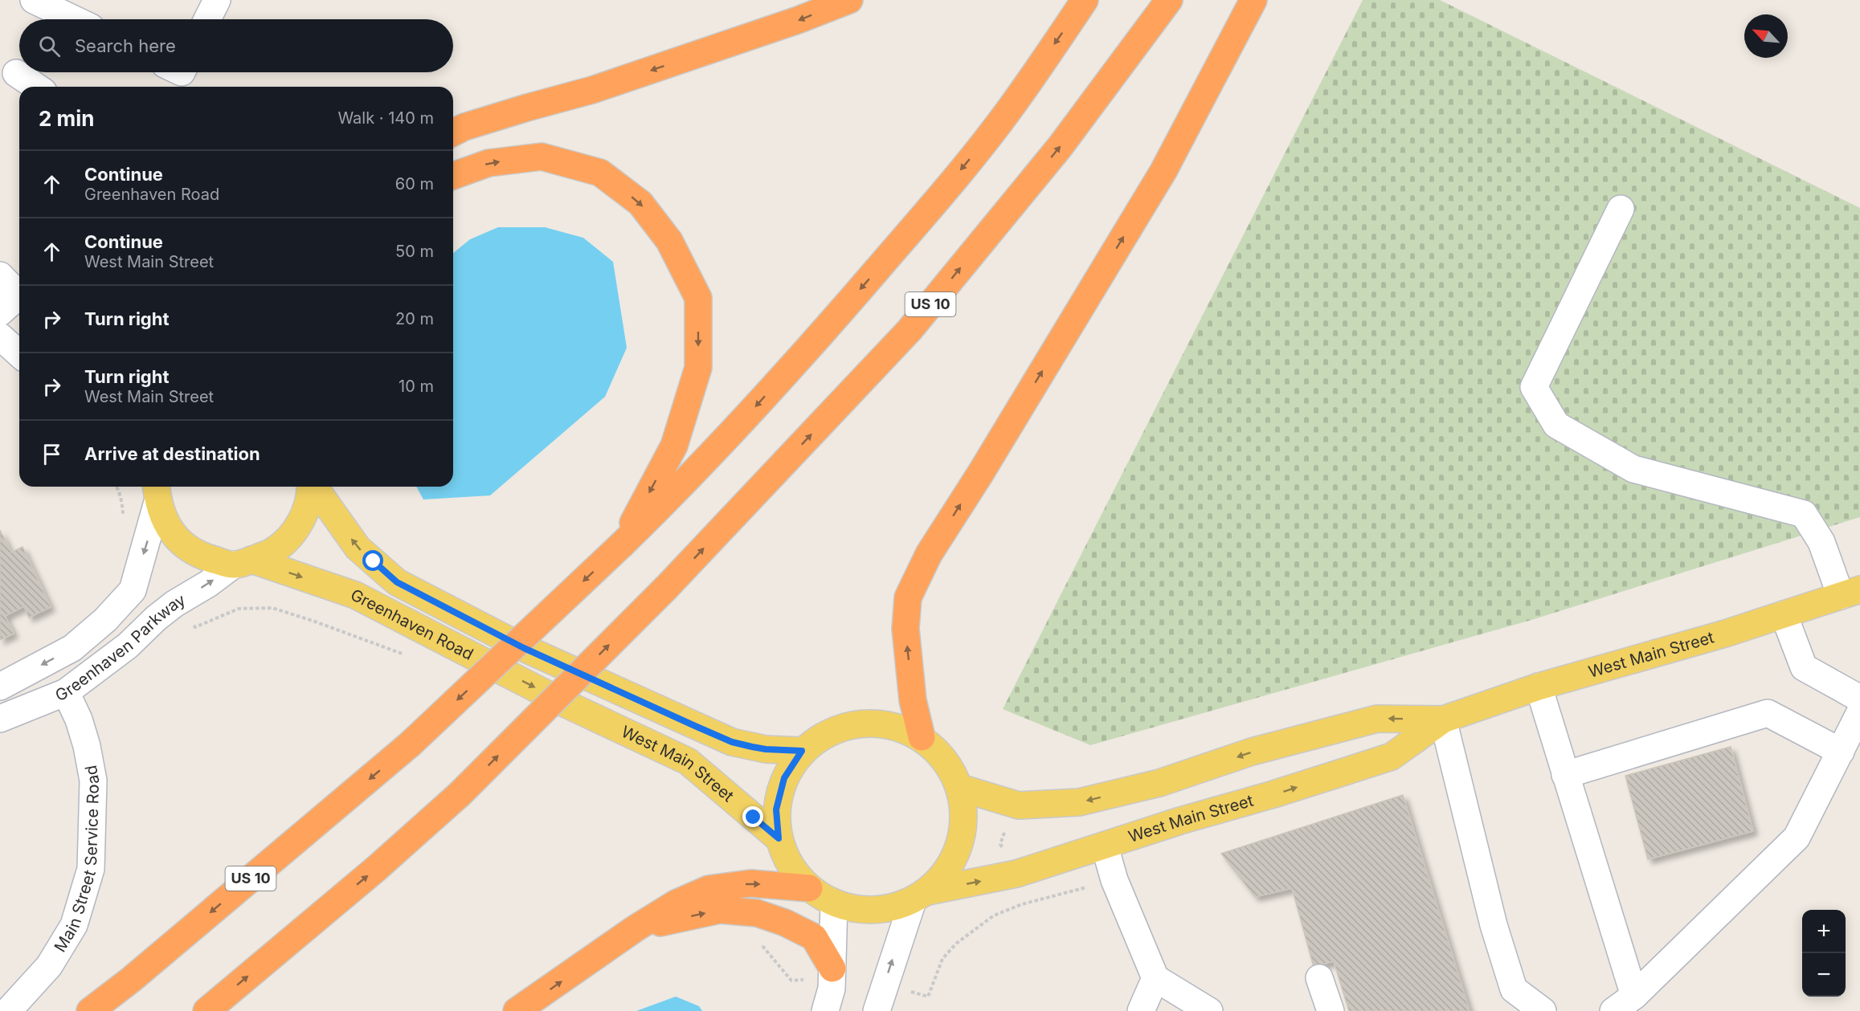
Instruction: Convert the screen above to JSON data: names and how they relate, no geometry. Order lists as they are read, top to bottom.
{
  "streets": {
    "highway": ["US 10"],
    "main road": ["Greenhaven Road", "West Main Street"],
    "street": ["Greenhaven Parkway", "Main Street Service Road"]
  },
  "crossings": [
    ["Greenhaven Road", "Greenhaven Parkway"],
    ["Greenhaven Road", "West Main Street"],
    ["Greenhaven Parkway", "Main Street Service Road"]
  ],
  "north": "top left",
  "page": {
    "search": "Search here",
    "heading": ["2 min", "Walk · 140 m"],
    "list": [
      ["Continue", "Greenhaven Road", "60 m"],
      ["Continue", "West Main Street", "50 m"],
      ["Turn right", "20 m"],
      ["Turn right", "West Main Street", "10 m"],
      "Arrive at destination"
    ],
    "map_buttons": ["+", "−"]
  }
}
